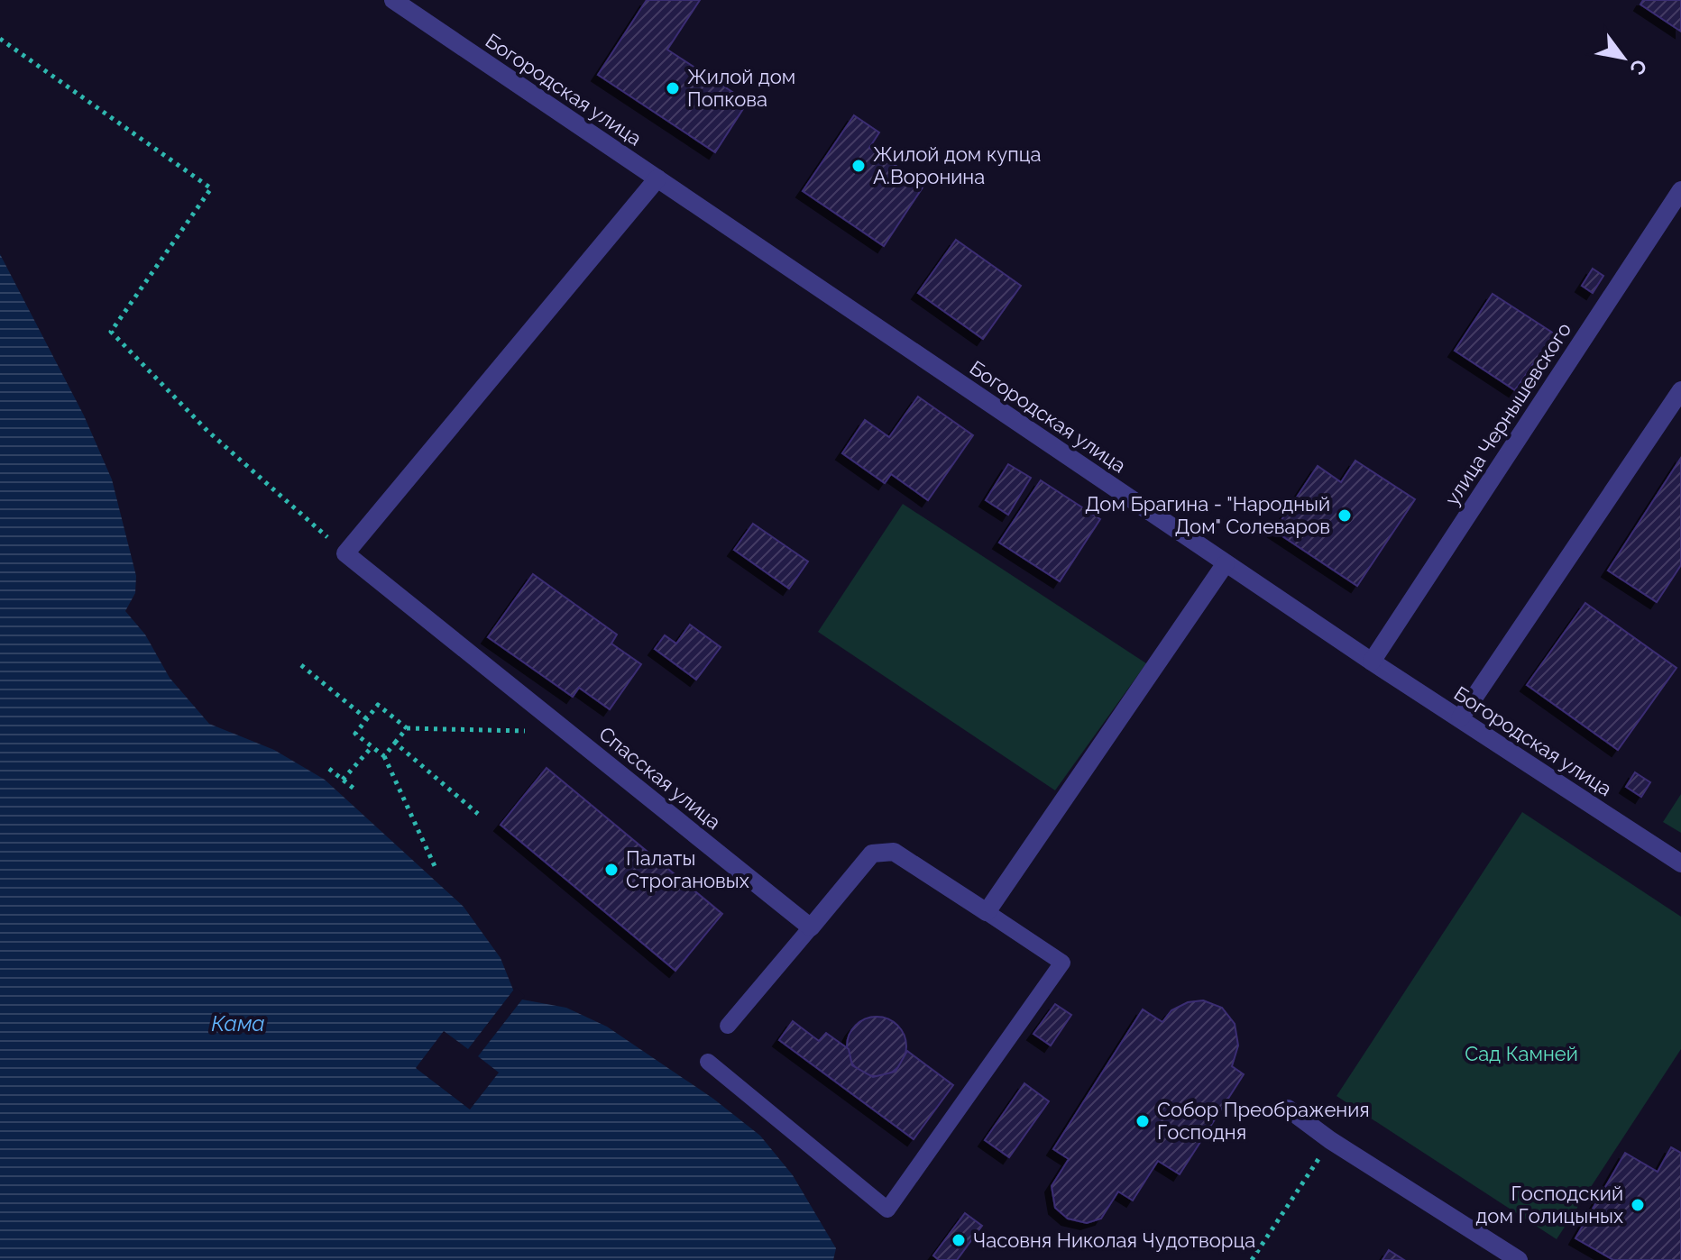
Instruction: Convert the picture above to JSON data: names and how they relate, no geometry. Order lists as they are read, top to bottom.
{
  "streets": {
    "street": ["Богородская улица", "улица Чернышевского", "Спасская улица"]
  },
  "crossings": [
    ["Богородская улица", "улица Чернышевского"]
  ],
  "water": ["Кама"],
  "parks": ["Сад Камней"],
  "places": [
    "Жилой дом Попкова",
    "Жилой дом купца А.Воронина",
    "Дом Брагина - \"Народный Дом\" Солеваров",
    "Палаты Строгановых",
    "Собор Преображения Господня",
    "Господский дом Голицыных",
    "Часовня Николая Чудотворца"
  ],
  "north": "bottom right"
}
